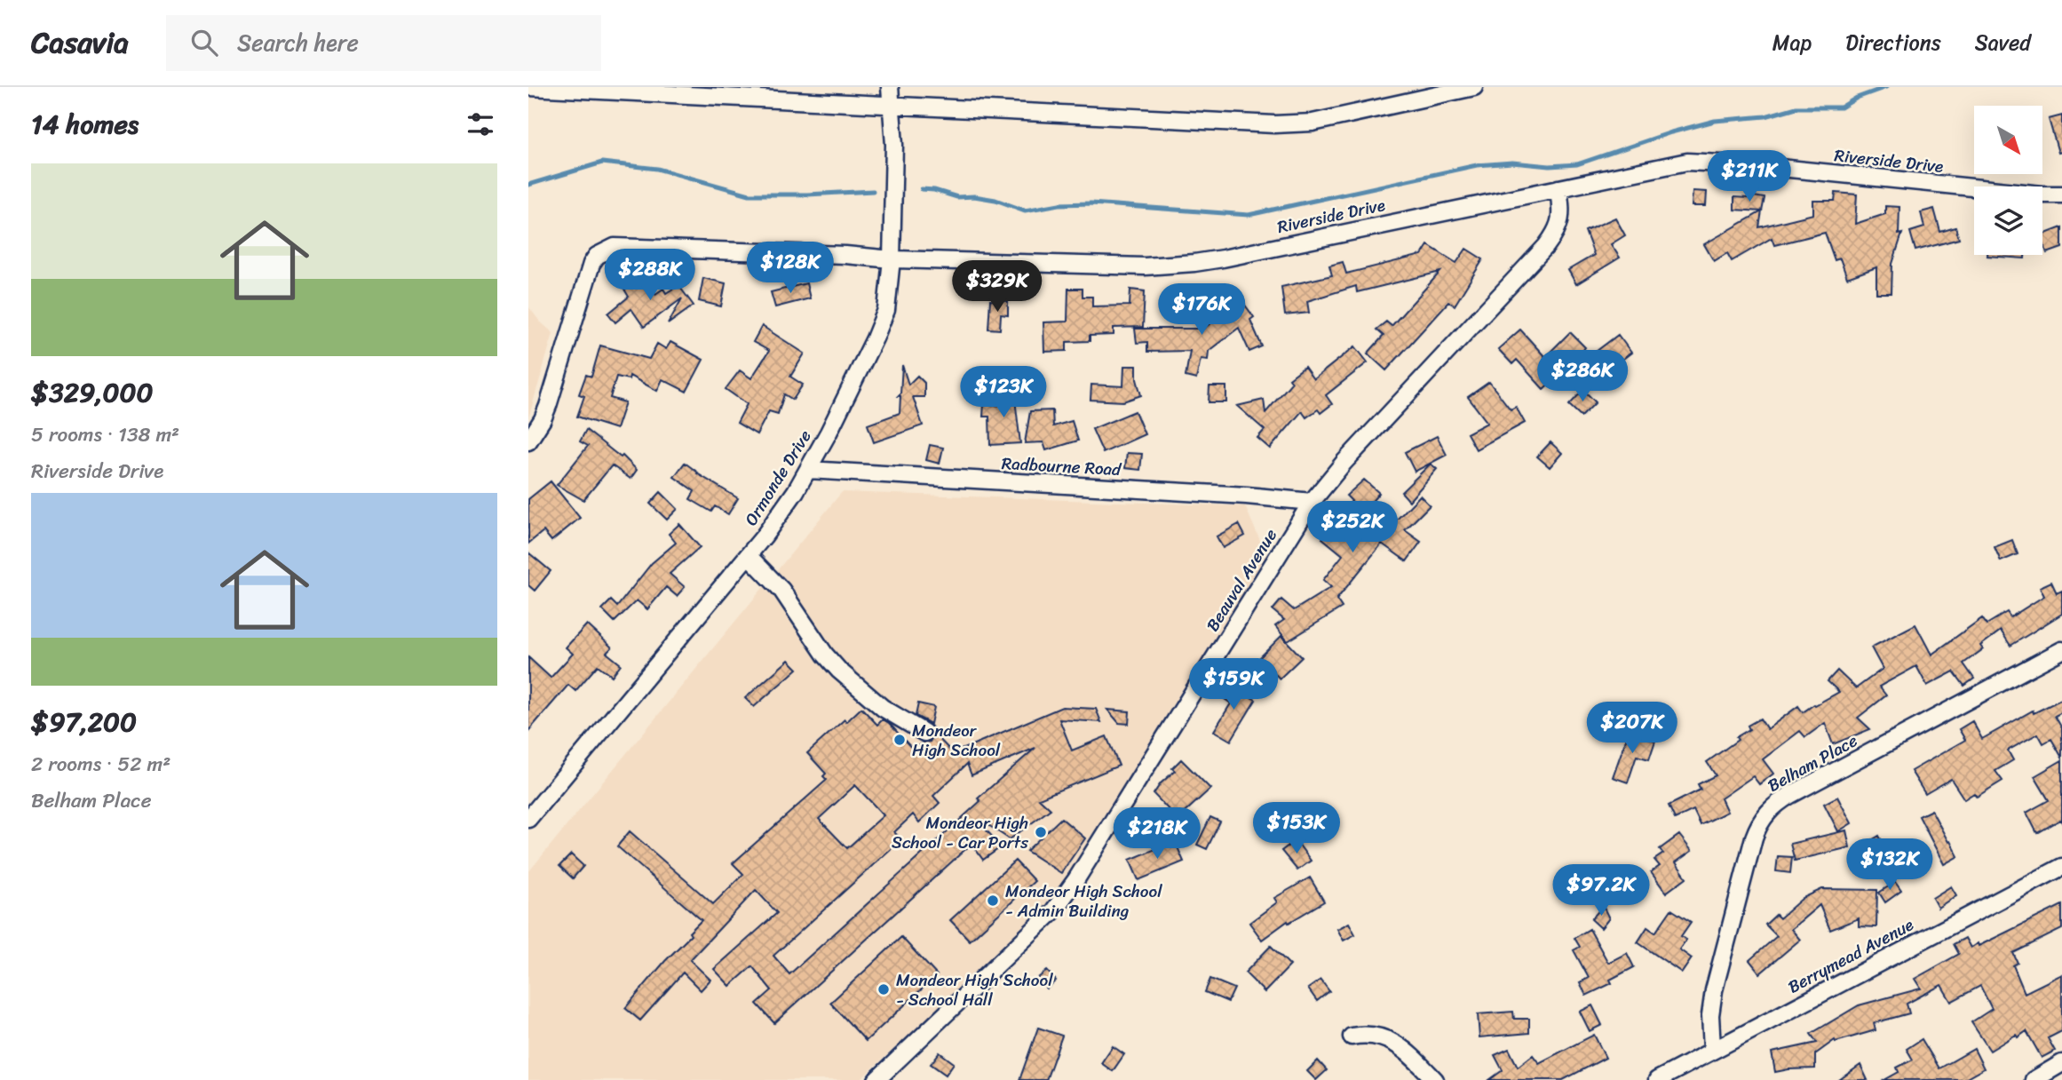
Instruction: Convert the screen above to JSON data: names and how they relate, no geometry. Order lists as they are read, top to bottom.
{
  "streets": {
    "street": [
      "Riverside Drive",
      "Radbourne Road",
      "Ormonde Drive",
      "Beauval Avenue",
      "Belham Place",
      "Berrymead Avenue"
    ]
  },
  "crossings": [
    ["Riverside Drive", "Ormonde Drive"],
    ["Riverside Drive", "Beauval Avenue"],
    ["Radbourne Road", "Ormonde Drive"],
    ["Radbourne Road", "Beauval Avenue"],
    ["Belham Place", "Berrymead Avenue"]
  ],
  "places": [
    "Mondeor High School",
    "Mondeor High School - Car Ports",
    "Mondeor High School - Admin Building",
    "Mondeor High School - School Hall"
  ],
  "north": "bottom right",
  "page": {
    "header": "Casavia",
    "search": "Search here",
    "nav": ["Map", "Directions", "Saved"],
    "heading": "14 homes",
    "price": [
      "$211K",
      "$128K",
      "$288K",
      "$329K",
      "$176K",
      "$286K",
      "$123K",
      "$252K",
      "$159K",
      "$207K",
      "$153K",
      "$218K",
      "$132K",
      "$97.2K"
    ],
    "list": [
      {
        "name": "$329,000",
        "note": "5 rooms · 138 m² · Riverside Drive"
      },
      {
        "name": "$97,200",
        "note": "2 rooms · 52 m² · Belham Place"
      }
    ]
  }
}
